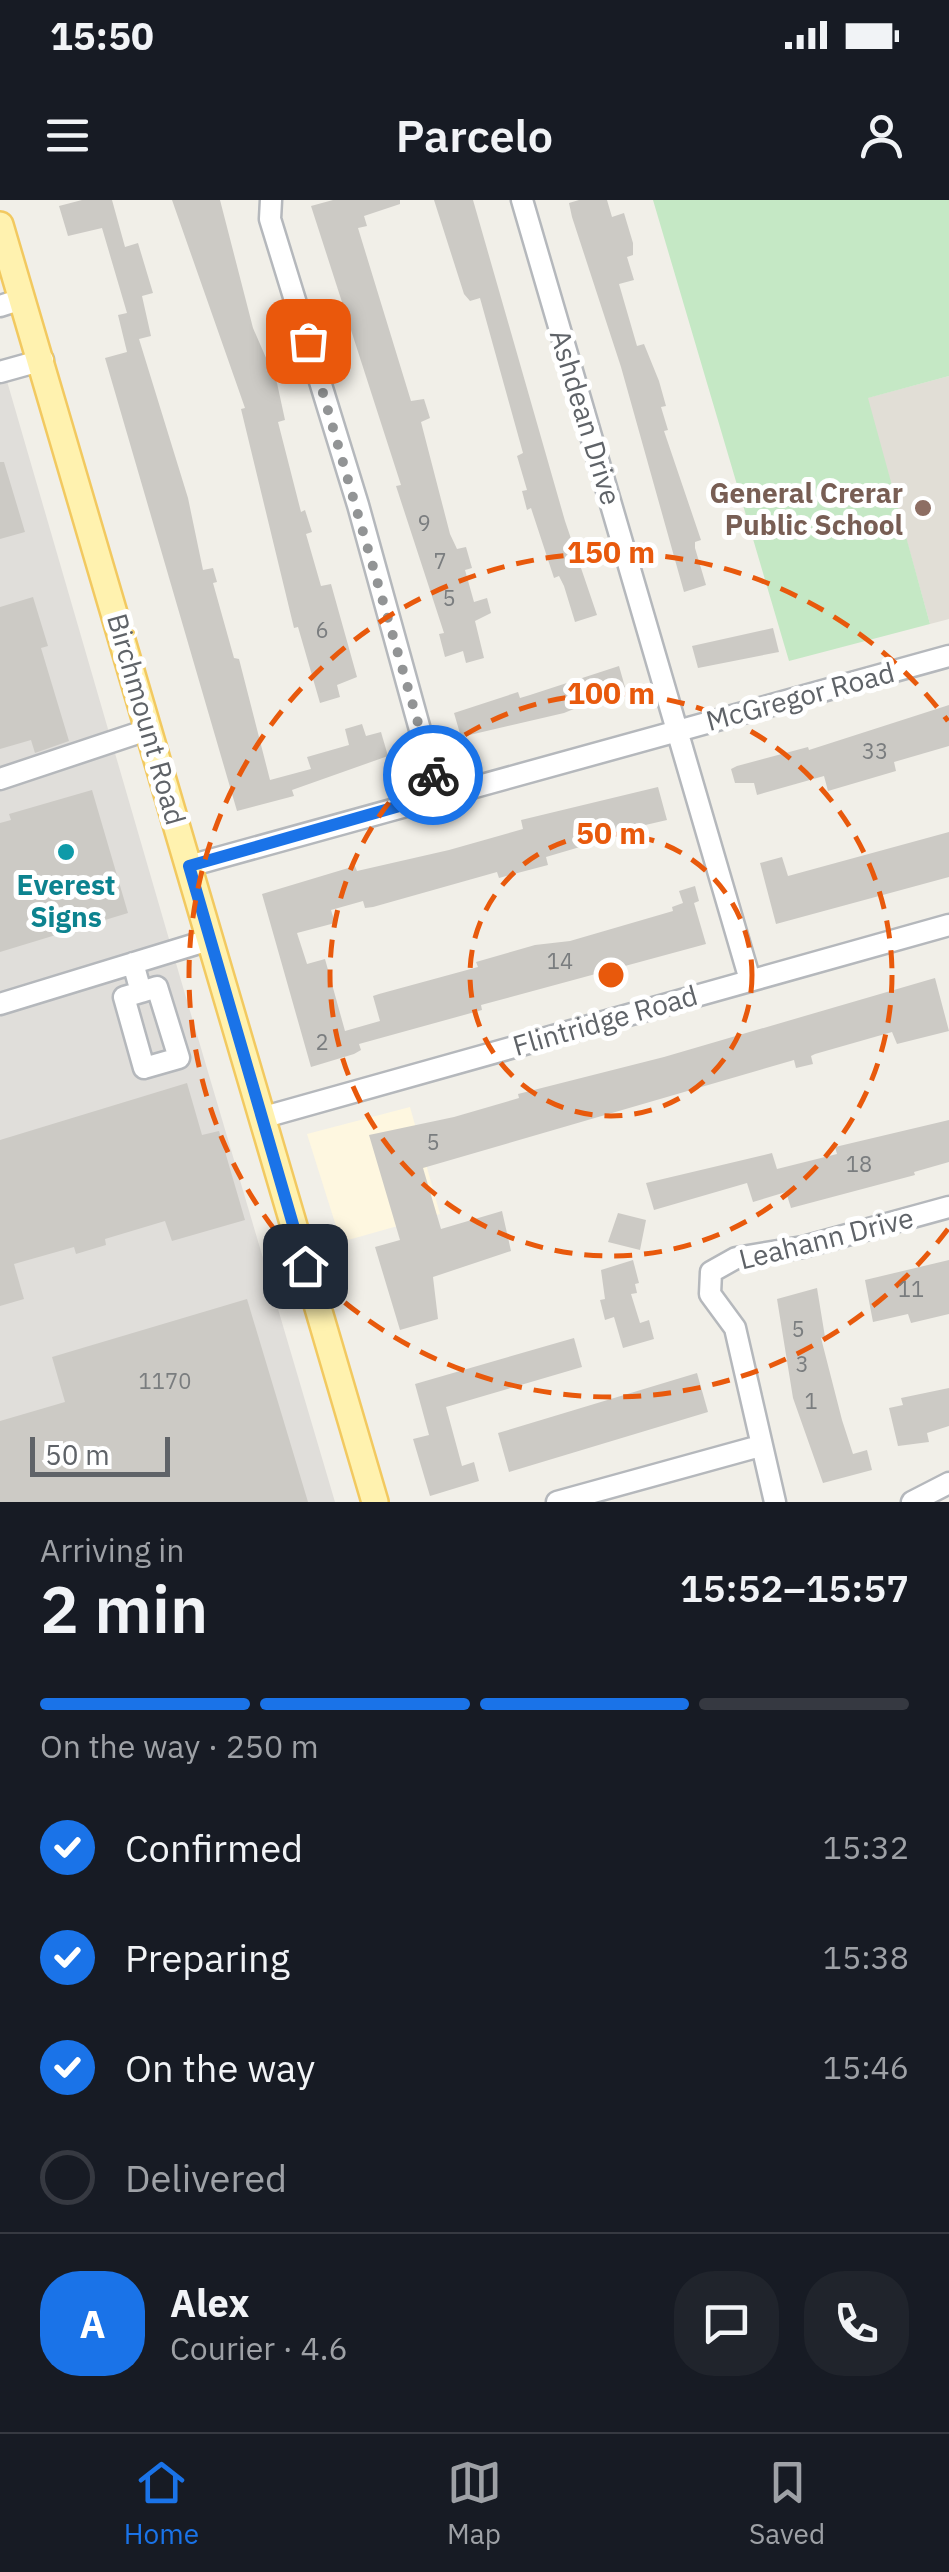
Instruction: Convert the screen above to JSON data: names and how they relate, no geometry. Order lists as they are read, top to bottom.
{
  "streets": {
    "main road": ["Birchmount Road"],
    "street": [
      "Ashdean Drive",
      "McGregor Road",
      "Flintridge Road",
      "Leahann Drive"
    ]
  },
  "crossings": [
    ["Ashdean Drive", "McGregor Road"],
    ["Ashdean Drive", "Flintridge Road"],
    ["McGregor Road", "Birchmount Road"],
    ["Birchmount Road", "Flintridge Road"]
  ],
  "places": ["General Crerar Public School", "Everest Signs"],
  "house_numbers": [
    "9",
    "7",
    "5",
    "6",
    "33",
    "14",
    "2",
    "5",
    "18",
    "11",
    "5",
    "3",
    "1170",
    "1"
  ],
  "scale_bar": "50 m",
  "page": {
    "status": "15:50",
    "header": "Parcelo",
    "scale": "50 m",
    "heading": ["2 min", "Arriving in", "15:52–15:57"],
    "panel": ["Alex", "Courier · 4.6"],
    "bar": "On the way · 250 m",
    "list": [
      ["Confirmed", "15:32"],
      ["Preparing", "15:38"],
      ["On the way", "15:46"],
      "Delivered"
    ],
    "round": "A",
    "tabs": ["Home", "Map", "Saved"]
  },
  "rings": ["150 m", "100 m", "50 m"]
}
